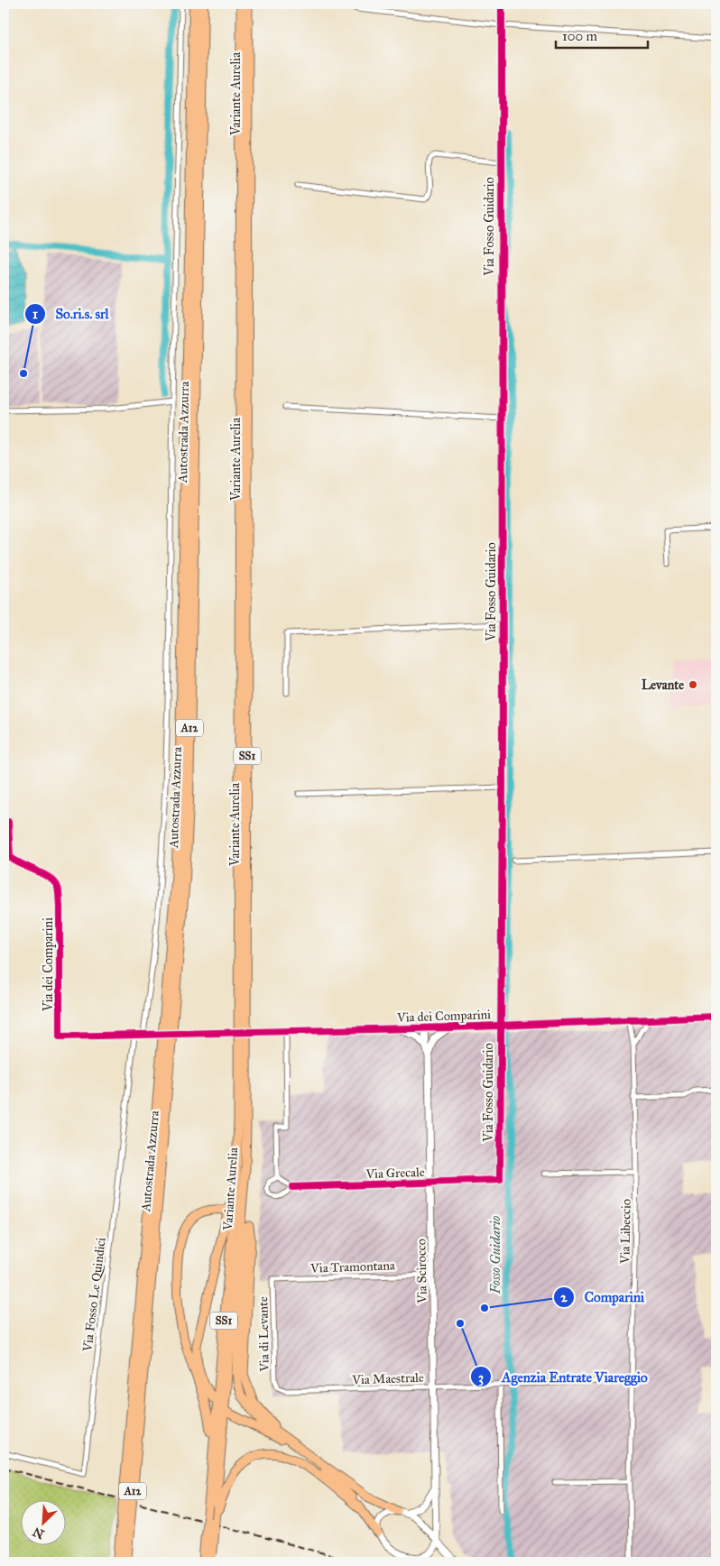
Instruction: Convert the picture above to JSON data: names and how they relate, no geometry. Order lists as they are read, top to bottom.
{
  "streets": {
    "highway": [
      "Variante Aurelia",
      "Autostrada Azzurra",
      "A12",
      "SS1"
    ],
    "street": [
      "Via Fosso Guidario",
      "Via dei Comparini",
      "Via Grecale",
      "Via Libeccio",
      "Via Tramontana",
      "Via Scirocco",
      "Via Fosso Le Quindici",
      "Via di Levante",
      "Via Maestrale"
    ]
  },
  "crossings": [
    ["Via Fosso Guidario", "Via dei Comparini"],
    ["Via Fosso Guidario", "Via Grecale"],
    ["Via dei Comparini", "Via Libeccio"],
    ["Via dei Comparini", "Via Scirocco"],
    ["Via dei Comparini", "Via Fosso Le Quindici"],
    ["Via Grecale", "Via Scirocco"],
    ["Via Libeccio", "Via Maestrale"],
    ["Via Tramontana", "Via Scirocco"],
    ["Via Tramontana", "Via di Levante"],
    ["Via Scirocco", "Via Maestrale"],
    ["Via di Levante", "Via Maestrale"]
  ],
  "water": ["Fosso Guidario"],
  "places": [
    "So.ri.s. srl",
    "Levante",
    "Comparini",
    "Agenzia Entrate Viareggio"
  ],
  "scale_bar": "100 m",
  "north": "bottom left"
}
